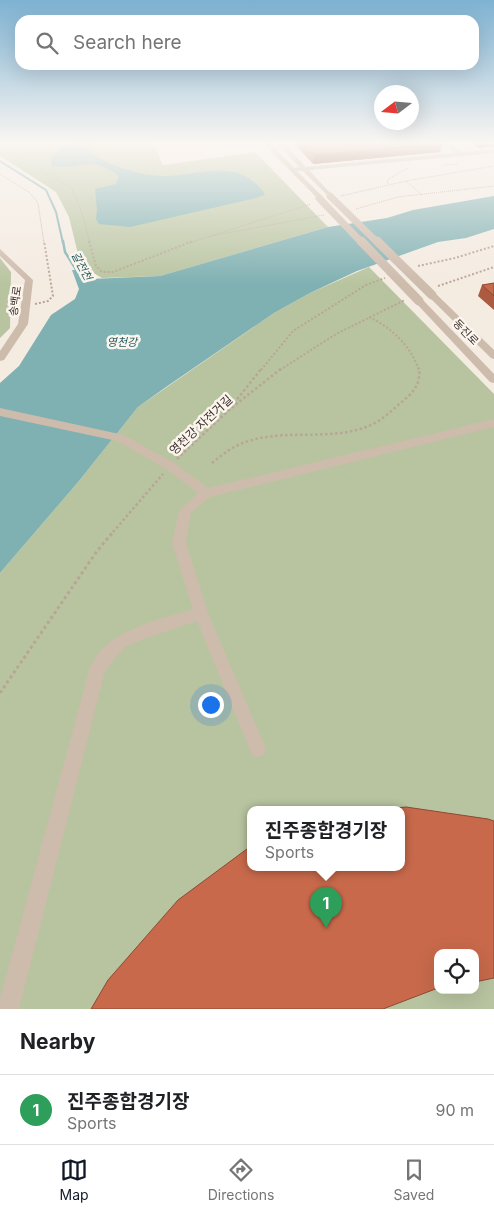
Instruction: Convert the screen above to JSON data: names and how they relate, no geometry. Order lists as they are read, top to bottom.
{
  "streets": {
    "street": ["송백로", "동진로"],
    "path": ["영천강 자전거길"]
  },
  "water": ["갈전천", "영천강"],
  "north": "left",
  "page": {
    "search": "Search here",
    "popup": ["진주종합경기장", "Sports"],
    "pins": "1",
    "heading": "Nearby",
    "list": [
      {
        "mark": "1",
        "name": "진주종합경기장",
        "note": "Sports",
        "value": "90 m"
      }
    ],
    "nav": ["Map", "Directions", "Saved"]
  }
}
